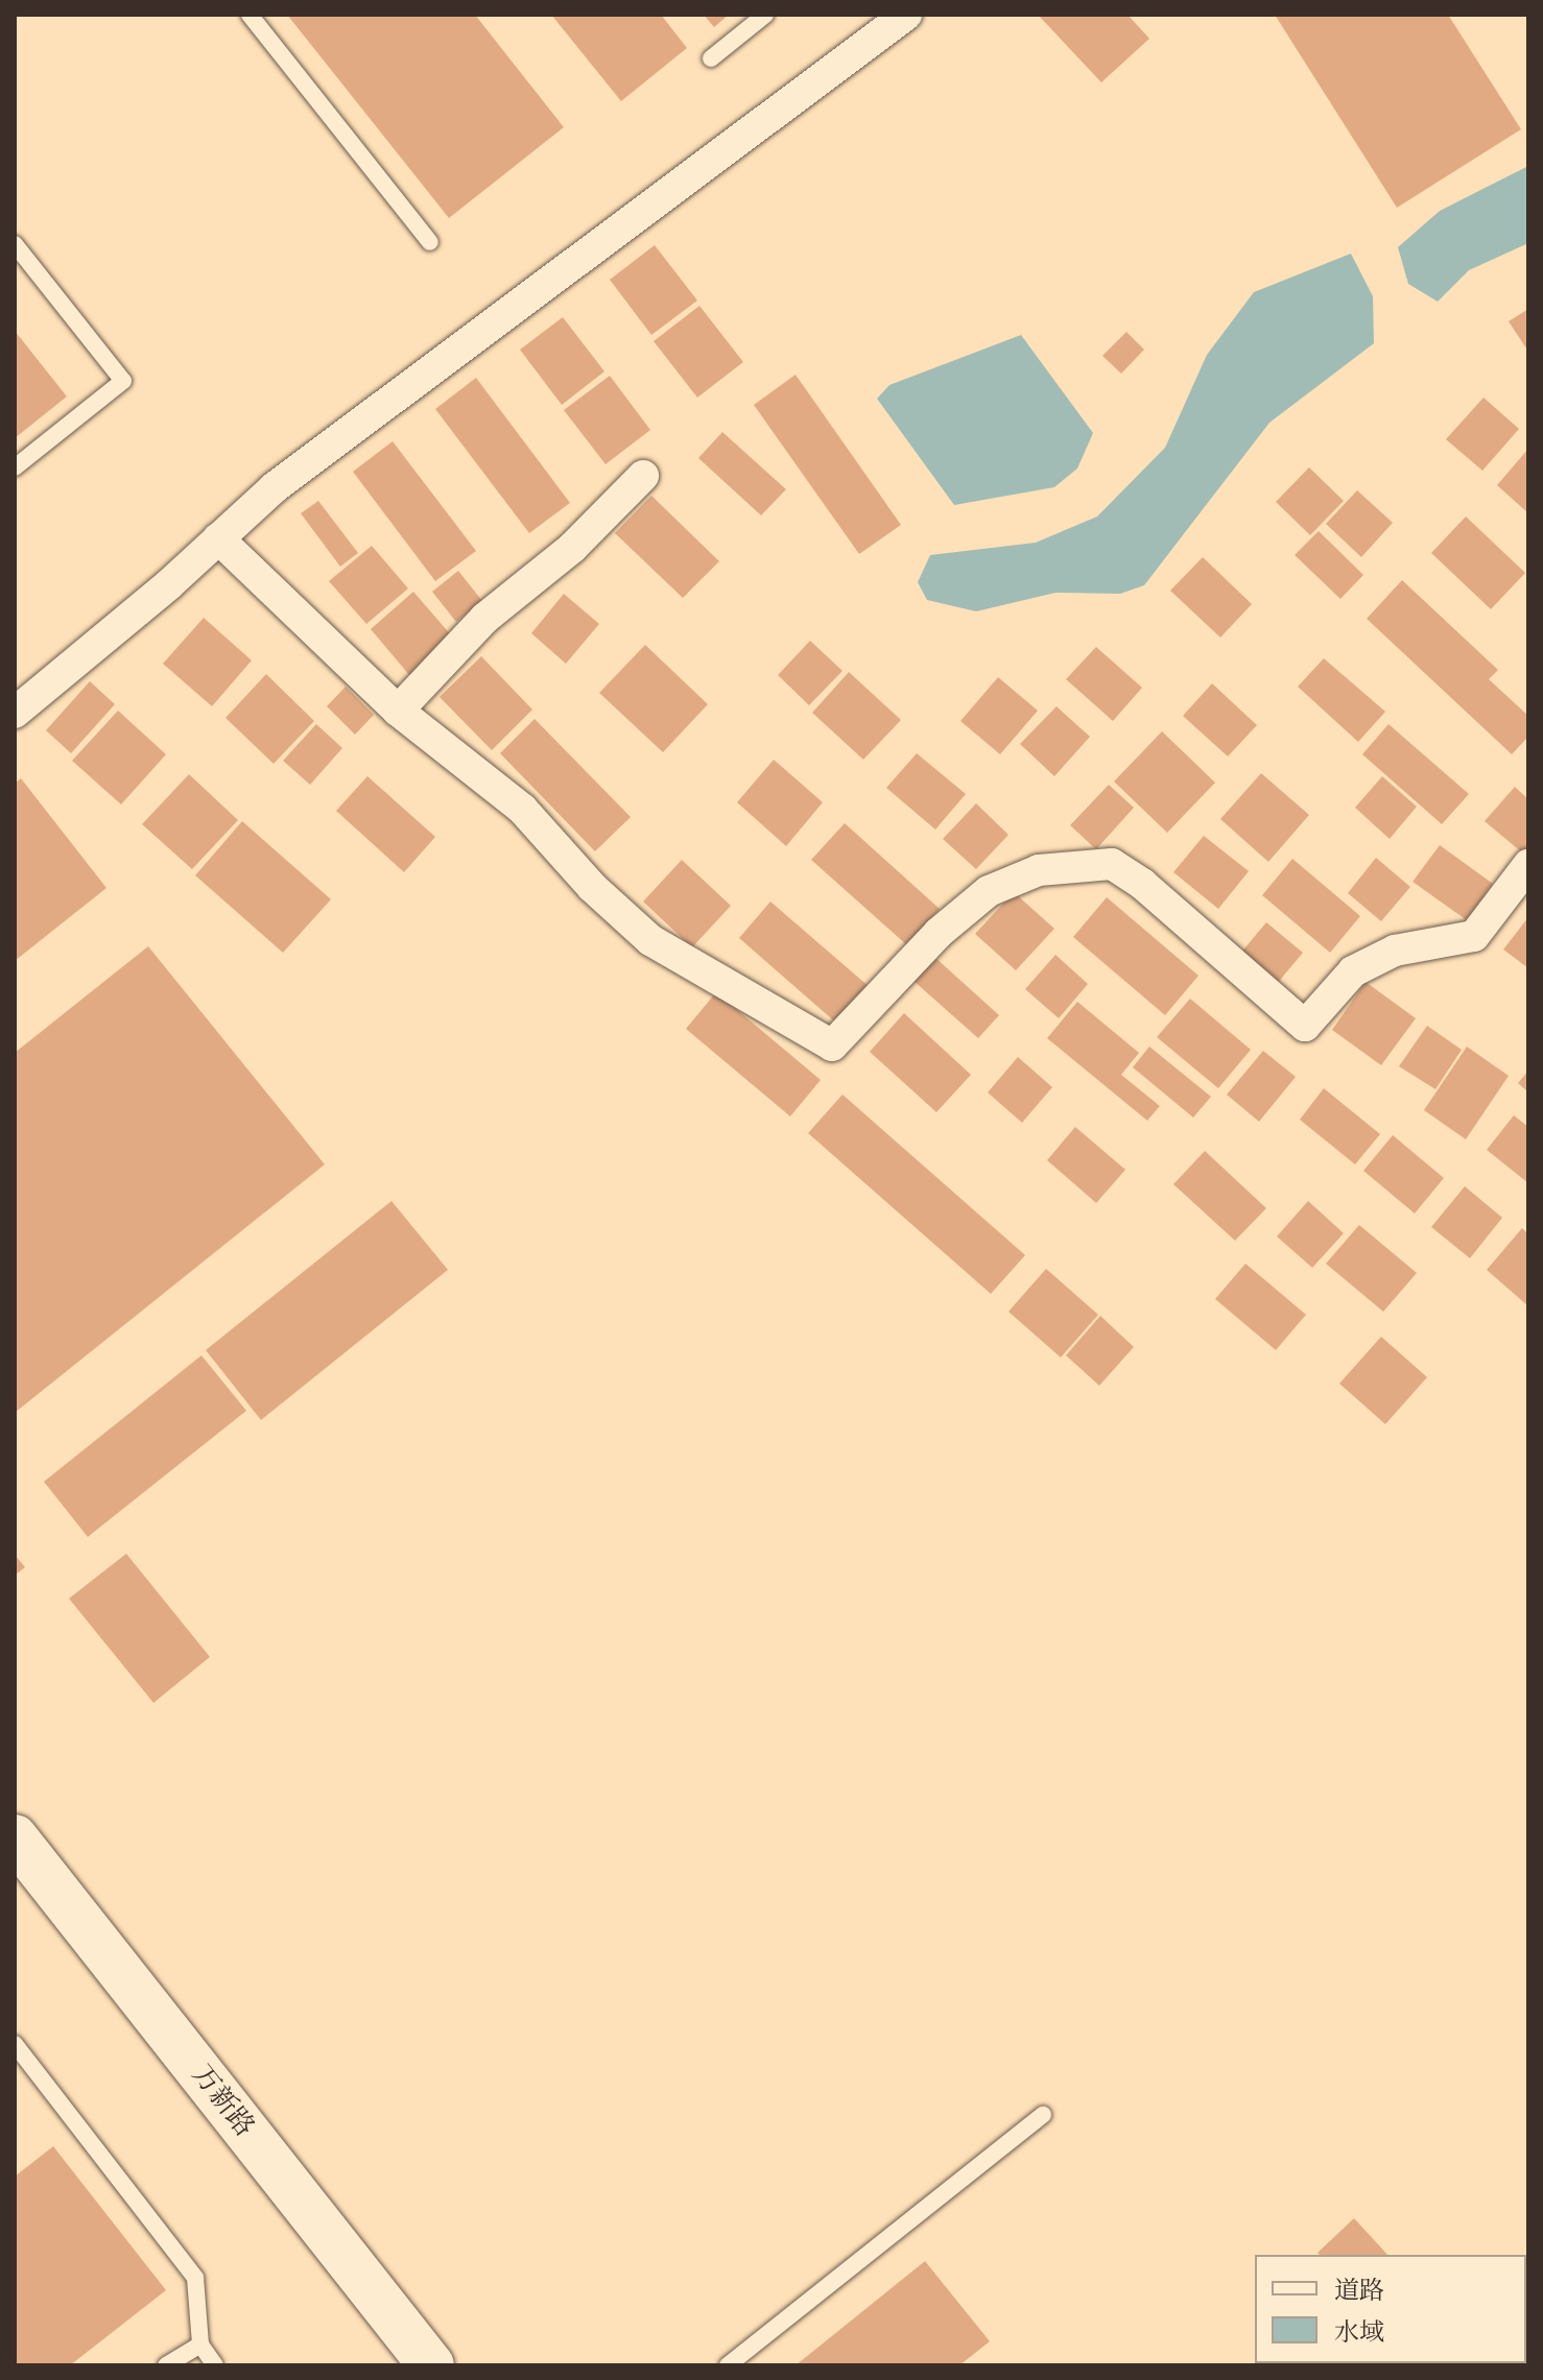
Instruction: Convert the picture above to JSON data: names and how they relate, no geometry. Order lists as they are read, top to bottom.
{
  "streets": {
    "street": ["万新路"]
  },
  "legend": ["道路", "水域"]
}
